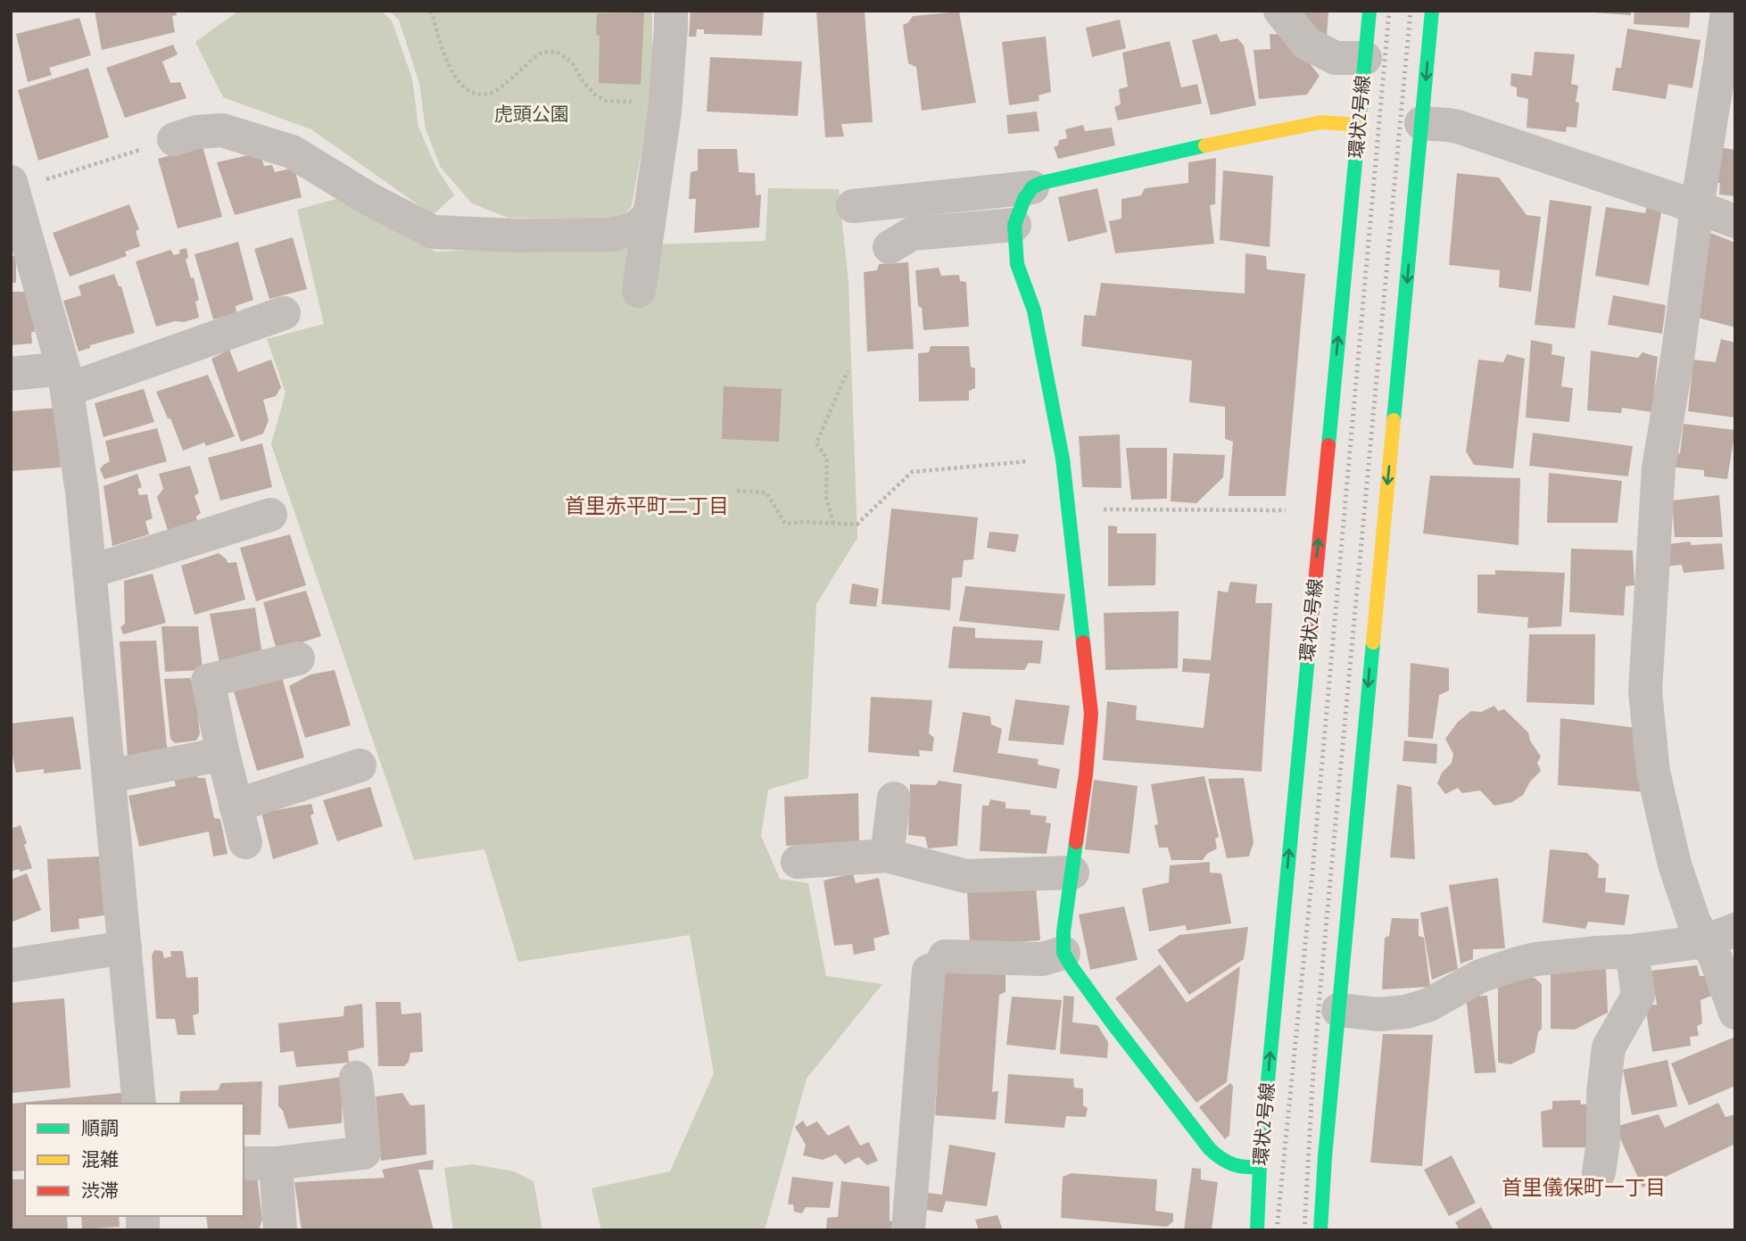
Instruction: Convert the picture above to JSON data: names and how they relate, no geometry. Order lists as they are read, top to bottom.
{
  "streets": {
    "main road": ["環状2号線"]
  },
  "districts": ["首里赤平町二丁目", "首里儀保町一丁目"],
  "parks": ["虎頭公園"],
  "legend": ["順調", "混雑", "渋滞"]
}
